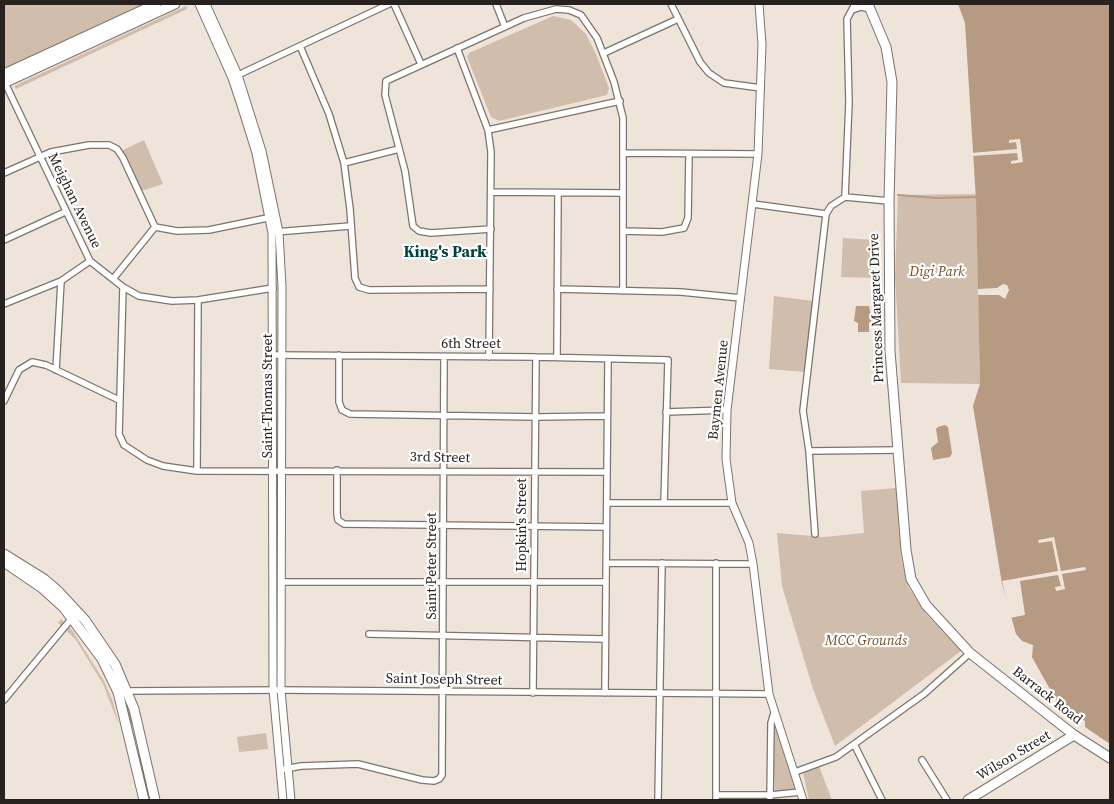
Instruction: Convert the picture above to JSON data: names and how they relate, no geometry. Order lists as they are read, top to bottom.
{
  "streets": {
    "main road": ["Princess Margaret Drive", "Barrack Road", "Wilson Street"],
    "street": [
      "Meighan Avenue",
      "6th Street",
      "Baymen Avenue",
      "Saint Thomas Street",
      "3rd Street",
      "Hopkin's Street",
      "Saint Peter Street",
      "Saint Joseph Street"
    ]
  },
  "crossings": [
    ["Meighan Avenue", "Saint Thomas Street"],
    ["Meighan Avenue", "3rd Street"],
    ["Princess Margaret Drive", "Barrack Road"],
    ["6th Street", "Saint Thomas Street"],
    ["6th Street", "Hopkin's Street"],
    ["6th Street", "Saint Peter Street"],
    ["Baymen Avenue", "Saint Joseph Street"],
    ["Saint Thomas Street", "3rd Street"],
    ["Saint Thomas Street", "Saint Peter Street"],
    ["Saint Thomas Street", "Saint Joseph Street"],
    ["3rd Street", "Hopkin's Street"],
    ["3rd Street", "Saint Peter Street"],
    ["Hopkin's Street", "Saint Joseph Street"],
    ["Saint Peter Street", "Saint Joseph Street"],
    ["Barrack Road", "Wilson Street"]
  ],
  "districts": ["King's Park"],
  "parks": ["Digi Park", "MCC Grounds"]
}
